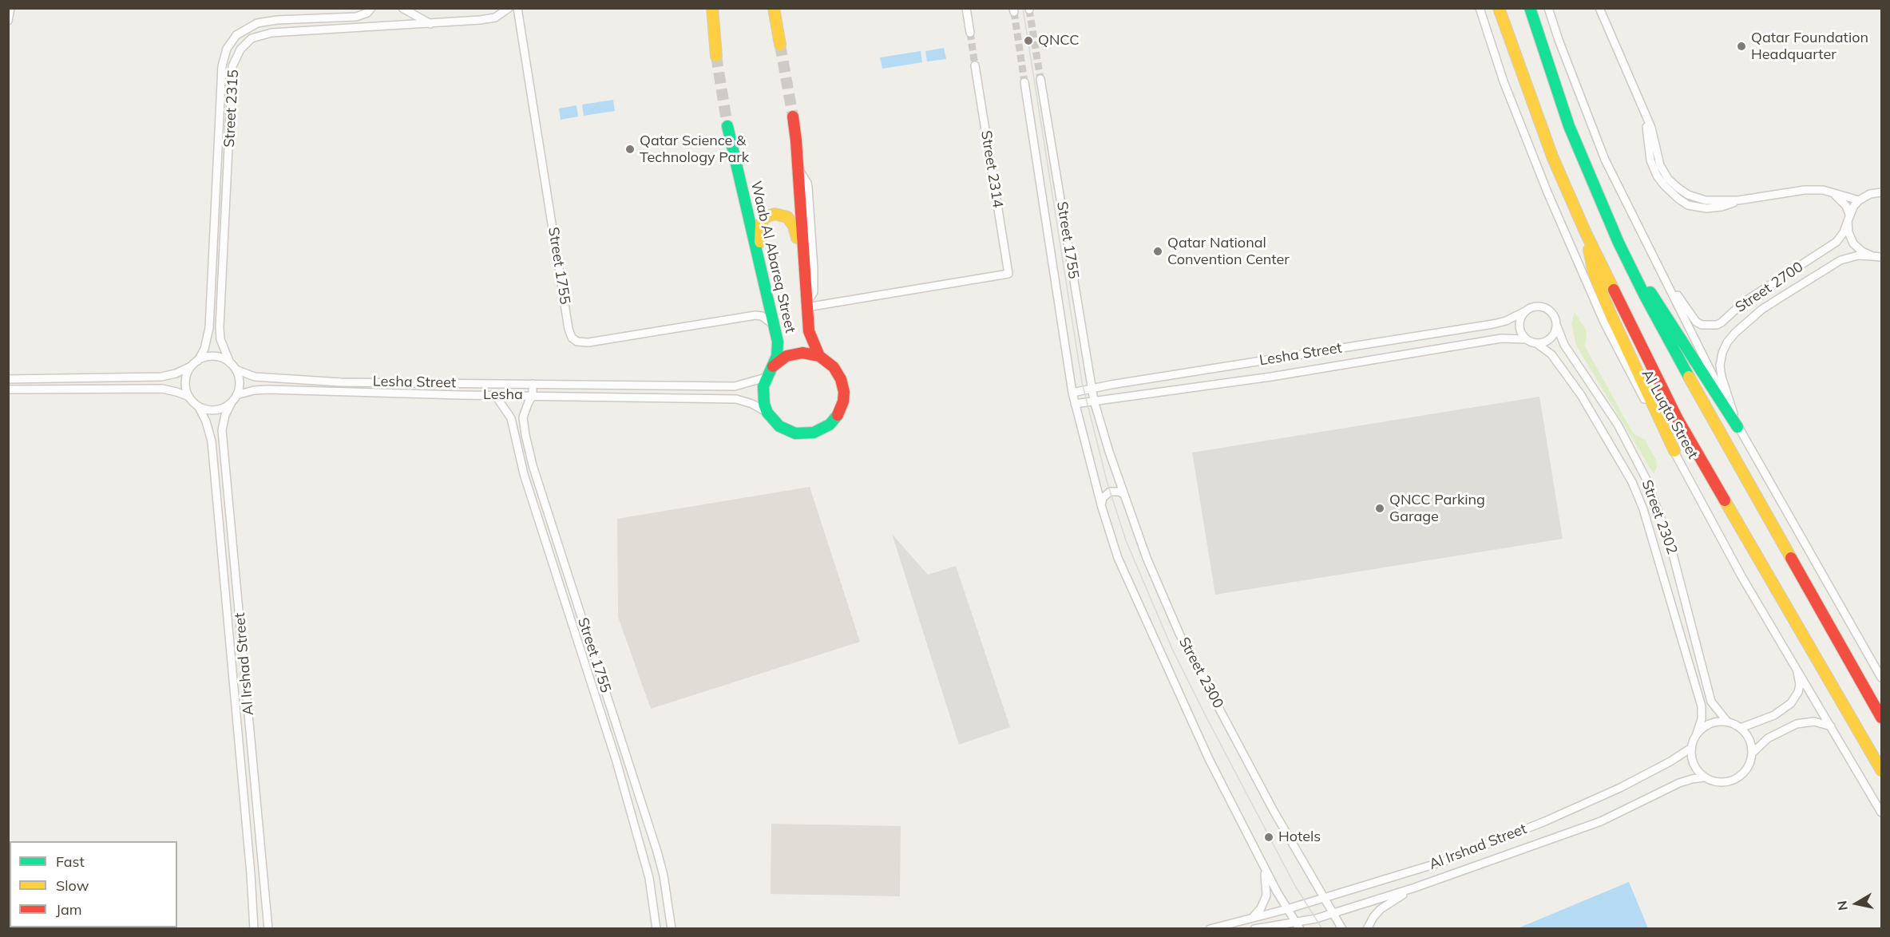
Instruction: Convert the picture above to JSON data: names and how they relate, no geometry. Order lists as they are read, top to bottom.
{
  "streets": {
    "main road": ["Waab Al Abareq Street", "Al Luqta Street"],
    "street": [
      "Street 2315",
      "Street 2314",
      "Street 1755",
      "Street 2700",
      "Lesha Street",
      "Lesha",
      "Street 2302",
      "Al Irshad Street",
      "Street 2300"
    ]
  },
  "crossings": [
    ["Street 2315", "Lesha Street"],
    ["Street 2315", "Lesha"],
    ["Street 2315", "Al Irshad Street"],
    ["Street 1755", "Lesha Street"],
    ["Street 1755", "Lesha"],
    ["Street 1755", "Street 2300"],
    ["Waab Al Abareq Street", "Lesha Street"],
    ["Waab Al Abareq Street", "Lesha"],
    ["Lesha Street", "Lesha"],
    ["Lesha Street", "Street 2302"],
    ["Lesha Street", "Al Irshad Street"],
    ["Lesha Street", "Street 2300"],
    ["Lesha", "Al Irshad Street"],
    ["Street 2302", "Al Irshad Street"],
    ["Al Irshad Street", "Street 2300"]
  ],
  "places": [
    "QNCC",
    "Qatar Foundation Headquarter",
    "Qatar Science & Technology Park",
    "Qatar National Convention Center",
    "QNCC Parking Garage",
    "Hotels"
  ],
  "legend": ["Fast", "Slow", "Jam"],
  "north": "left"
}
